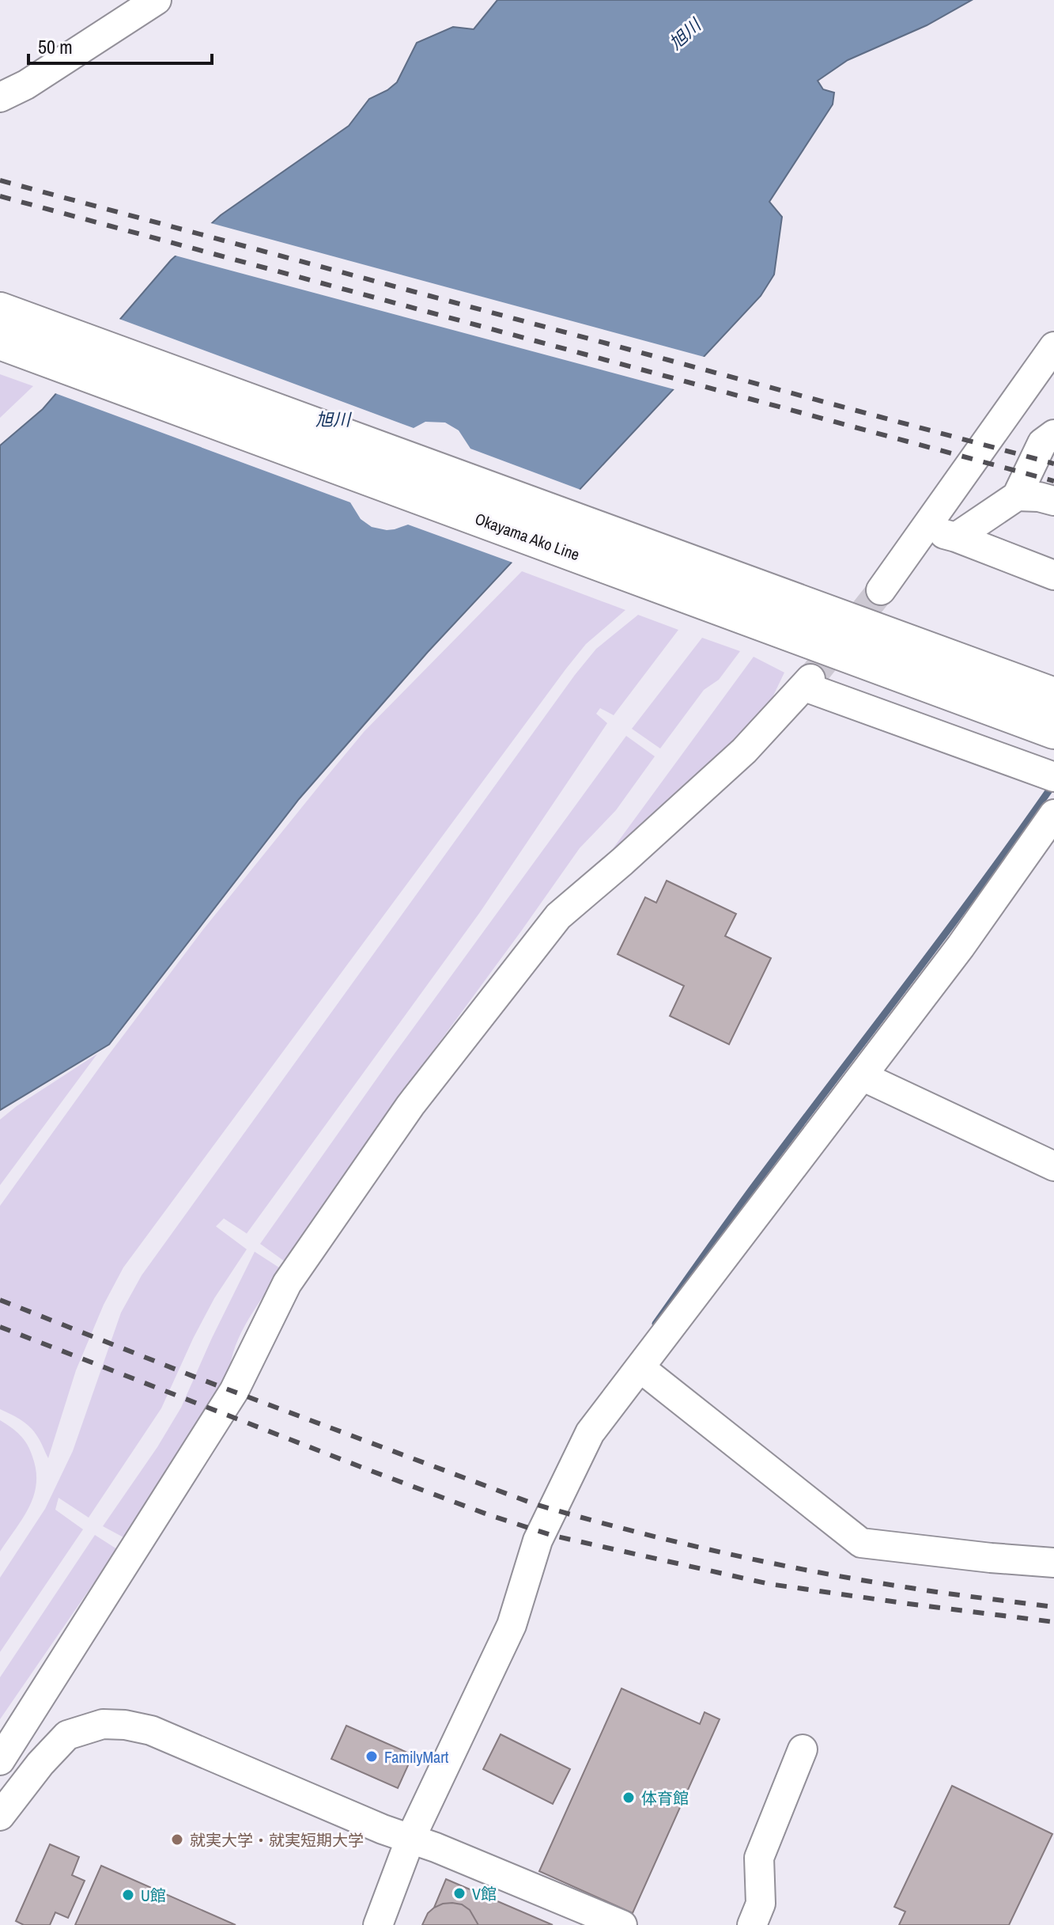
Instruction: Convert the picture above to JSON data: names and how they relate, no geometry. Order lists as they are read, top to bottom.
{
  "streets": {
    "main road": ["Okayama Ako Line"]
  },
  "water": ["旭川"],
  "places": [
    "FamilyMart",
    "体育館",
    "就実大学・就実短期大学",
    "V館",
    "U館"
  ],
  "scale_bar": "50 m"
}
